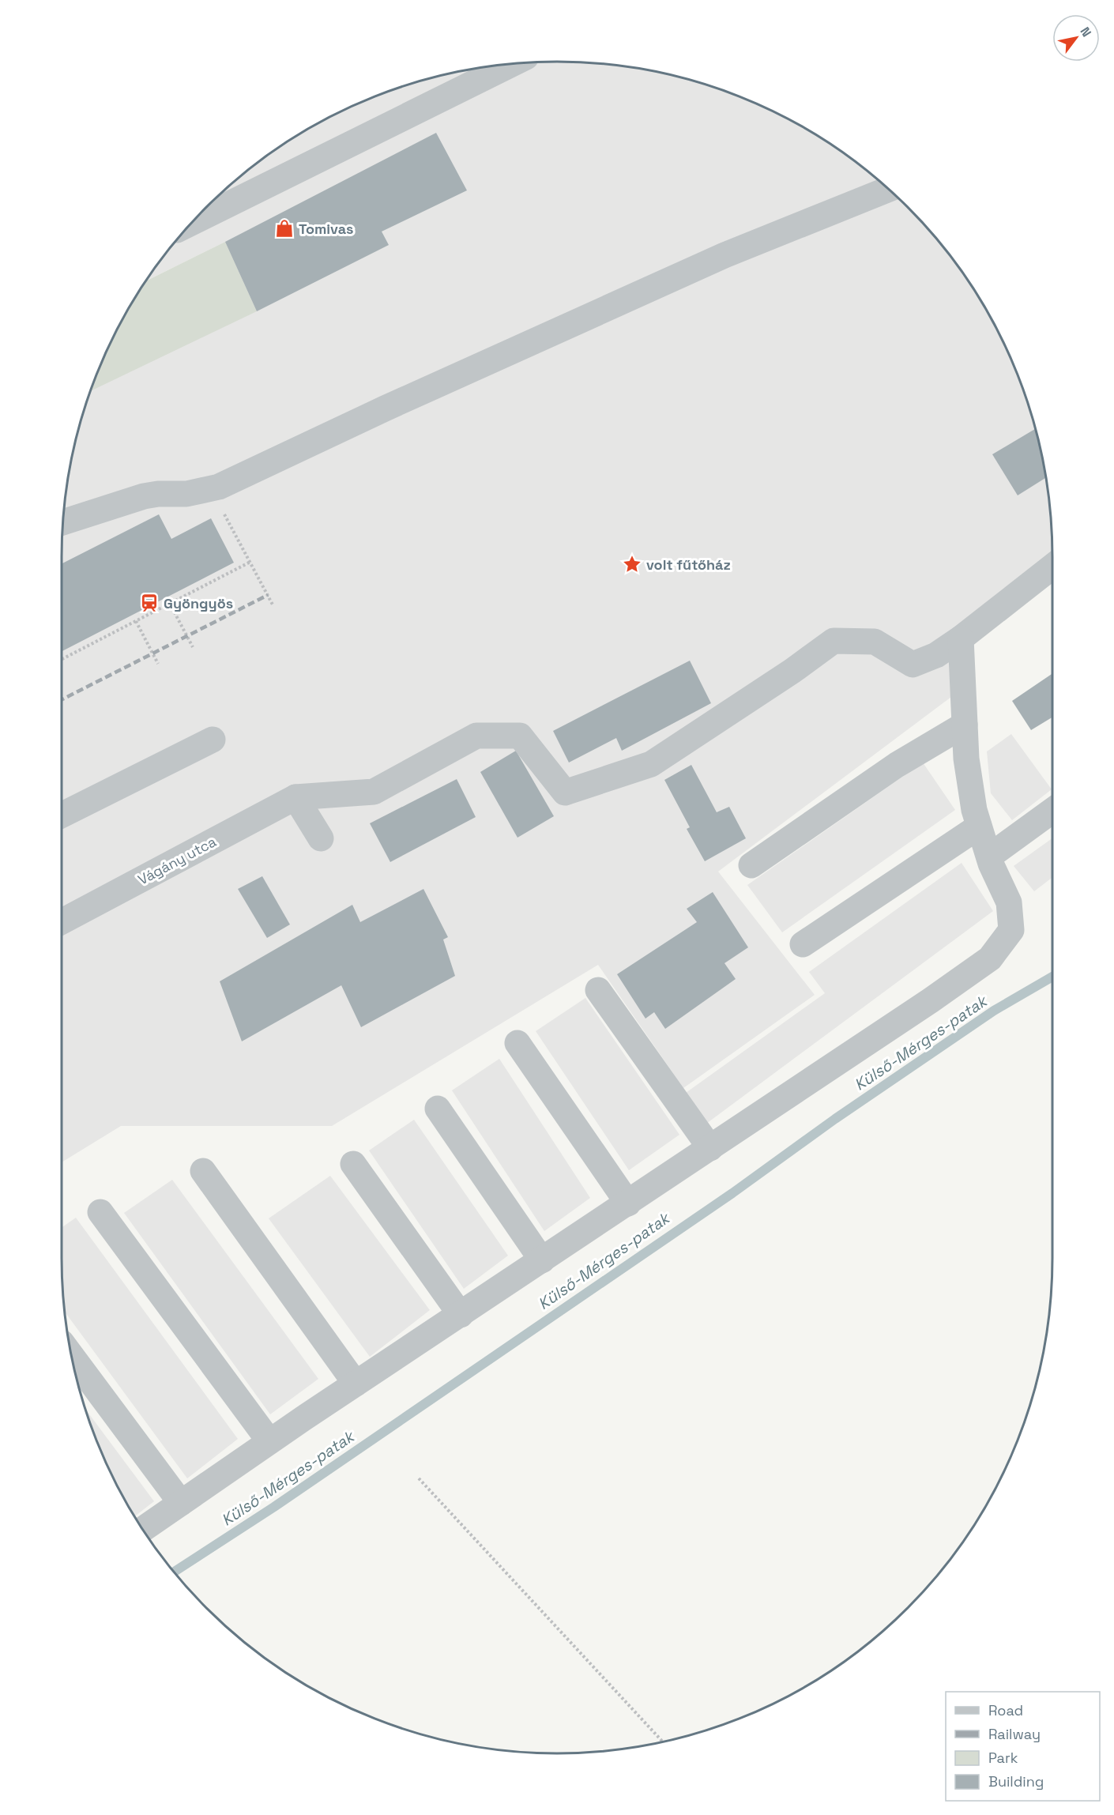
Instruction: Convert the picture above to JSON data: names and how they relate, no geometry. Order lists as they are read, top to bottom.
{
  "streets": {
    "street": ["Vágány utca"]
  },
  "water": ["Külső-Mérges-patak"],
  "places": {
    "shop": ["Tomivas"],
    "place": ["volt fűtőház"],
    "station": ["Gyöngyös"]
  },
  "legend": [
    "Road",
    "Railway",
    "Park",
    "Building"
  ],
  "north": "top right"
}
